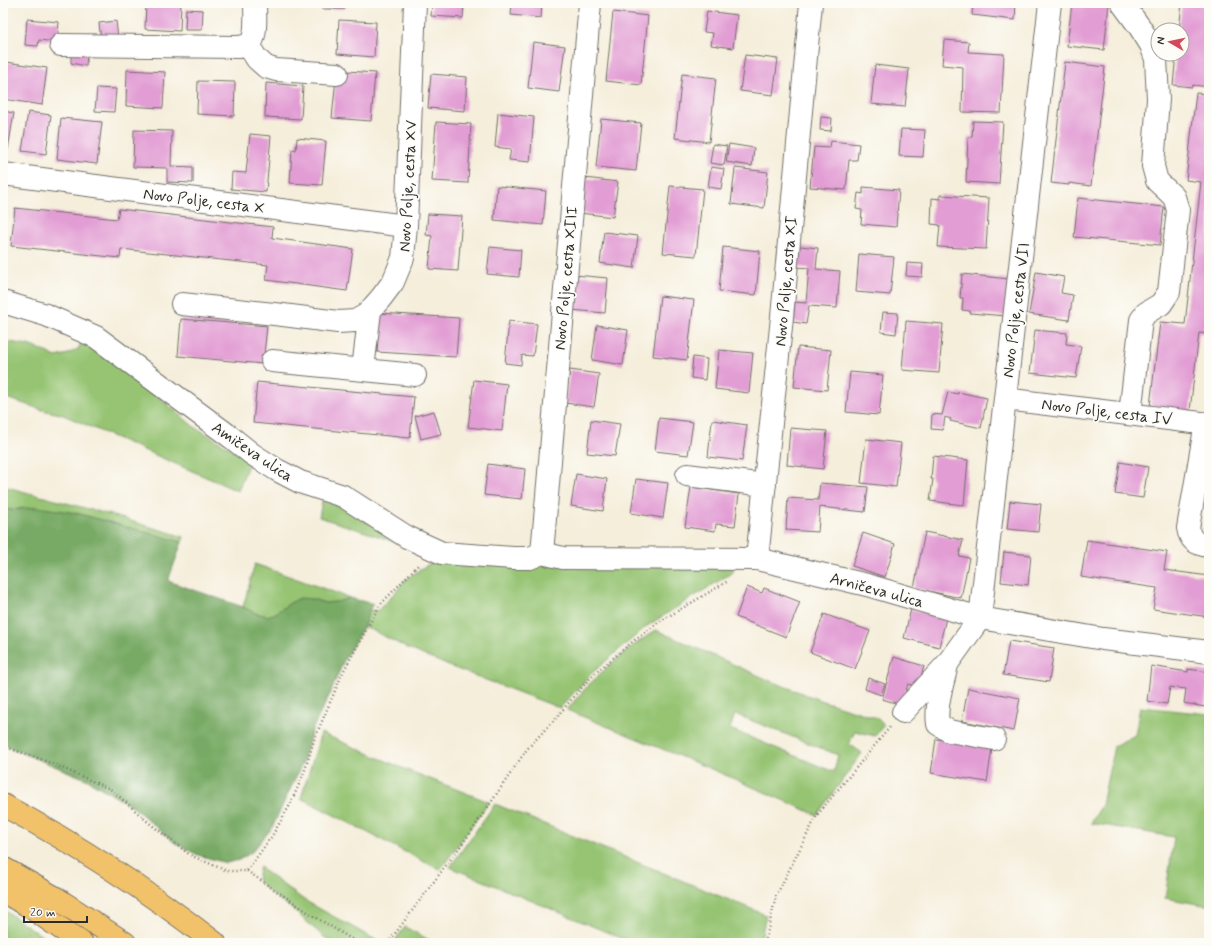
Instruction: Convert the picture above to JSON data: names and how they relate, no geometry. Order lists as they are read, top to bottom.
{
  "streets": {
    "street": [
      "Novo Polje, cesta XV",
      "Novo Polje, cesta X",
      "Novo Polje, cesta XIII",
      "Novo Polje, cesta XI",
      "Novo Polje, cesta VII",
      "Novo Polje, cesta IV",
      "Amičeva ulica",
      "Arničeva ulica"
    ]
  },
  "crossings": [
    ["Novo Polje, cesta XV", "Novo Polje, cesta X"],
    ["Novo Polje, cesta XIII", "Amičeva ulica"],
    ["Novo Polje, cesta XIII", "Arničeva ulica"],
    ["Novo Polje, cesta XI", "Arničeva ulica"],
    ["Novo Polje, cesta VII", "Novo Polje, cesta IV"],
    ["Novo Polje, cesta VII", "Arničeva ulica"],
    ["Amičeva ulica", "Arničeva ulica"]
  ],
  "scale_bar": "20 m",
  "north": "left"
}
